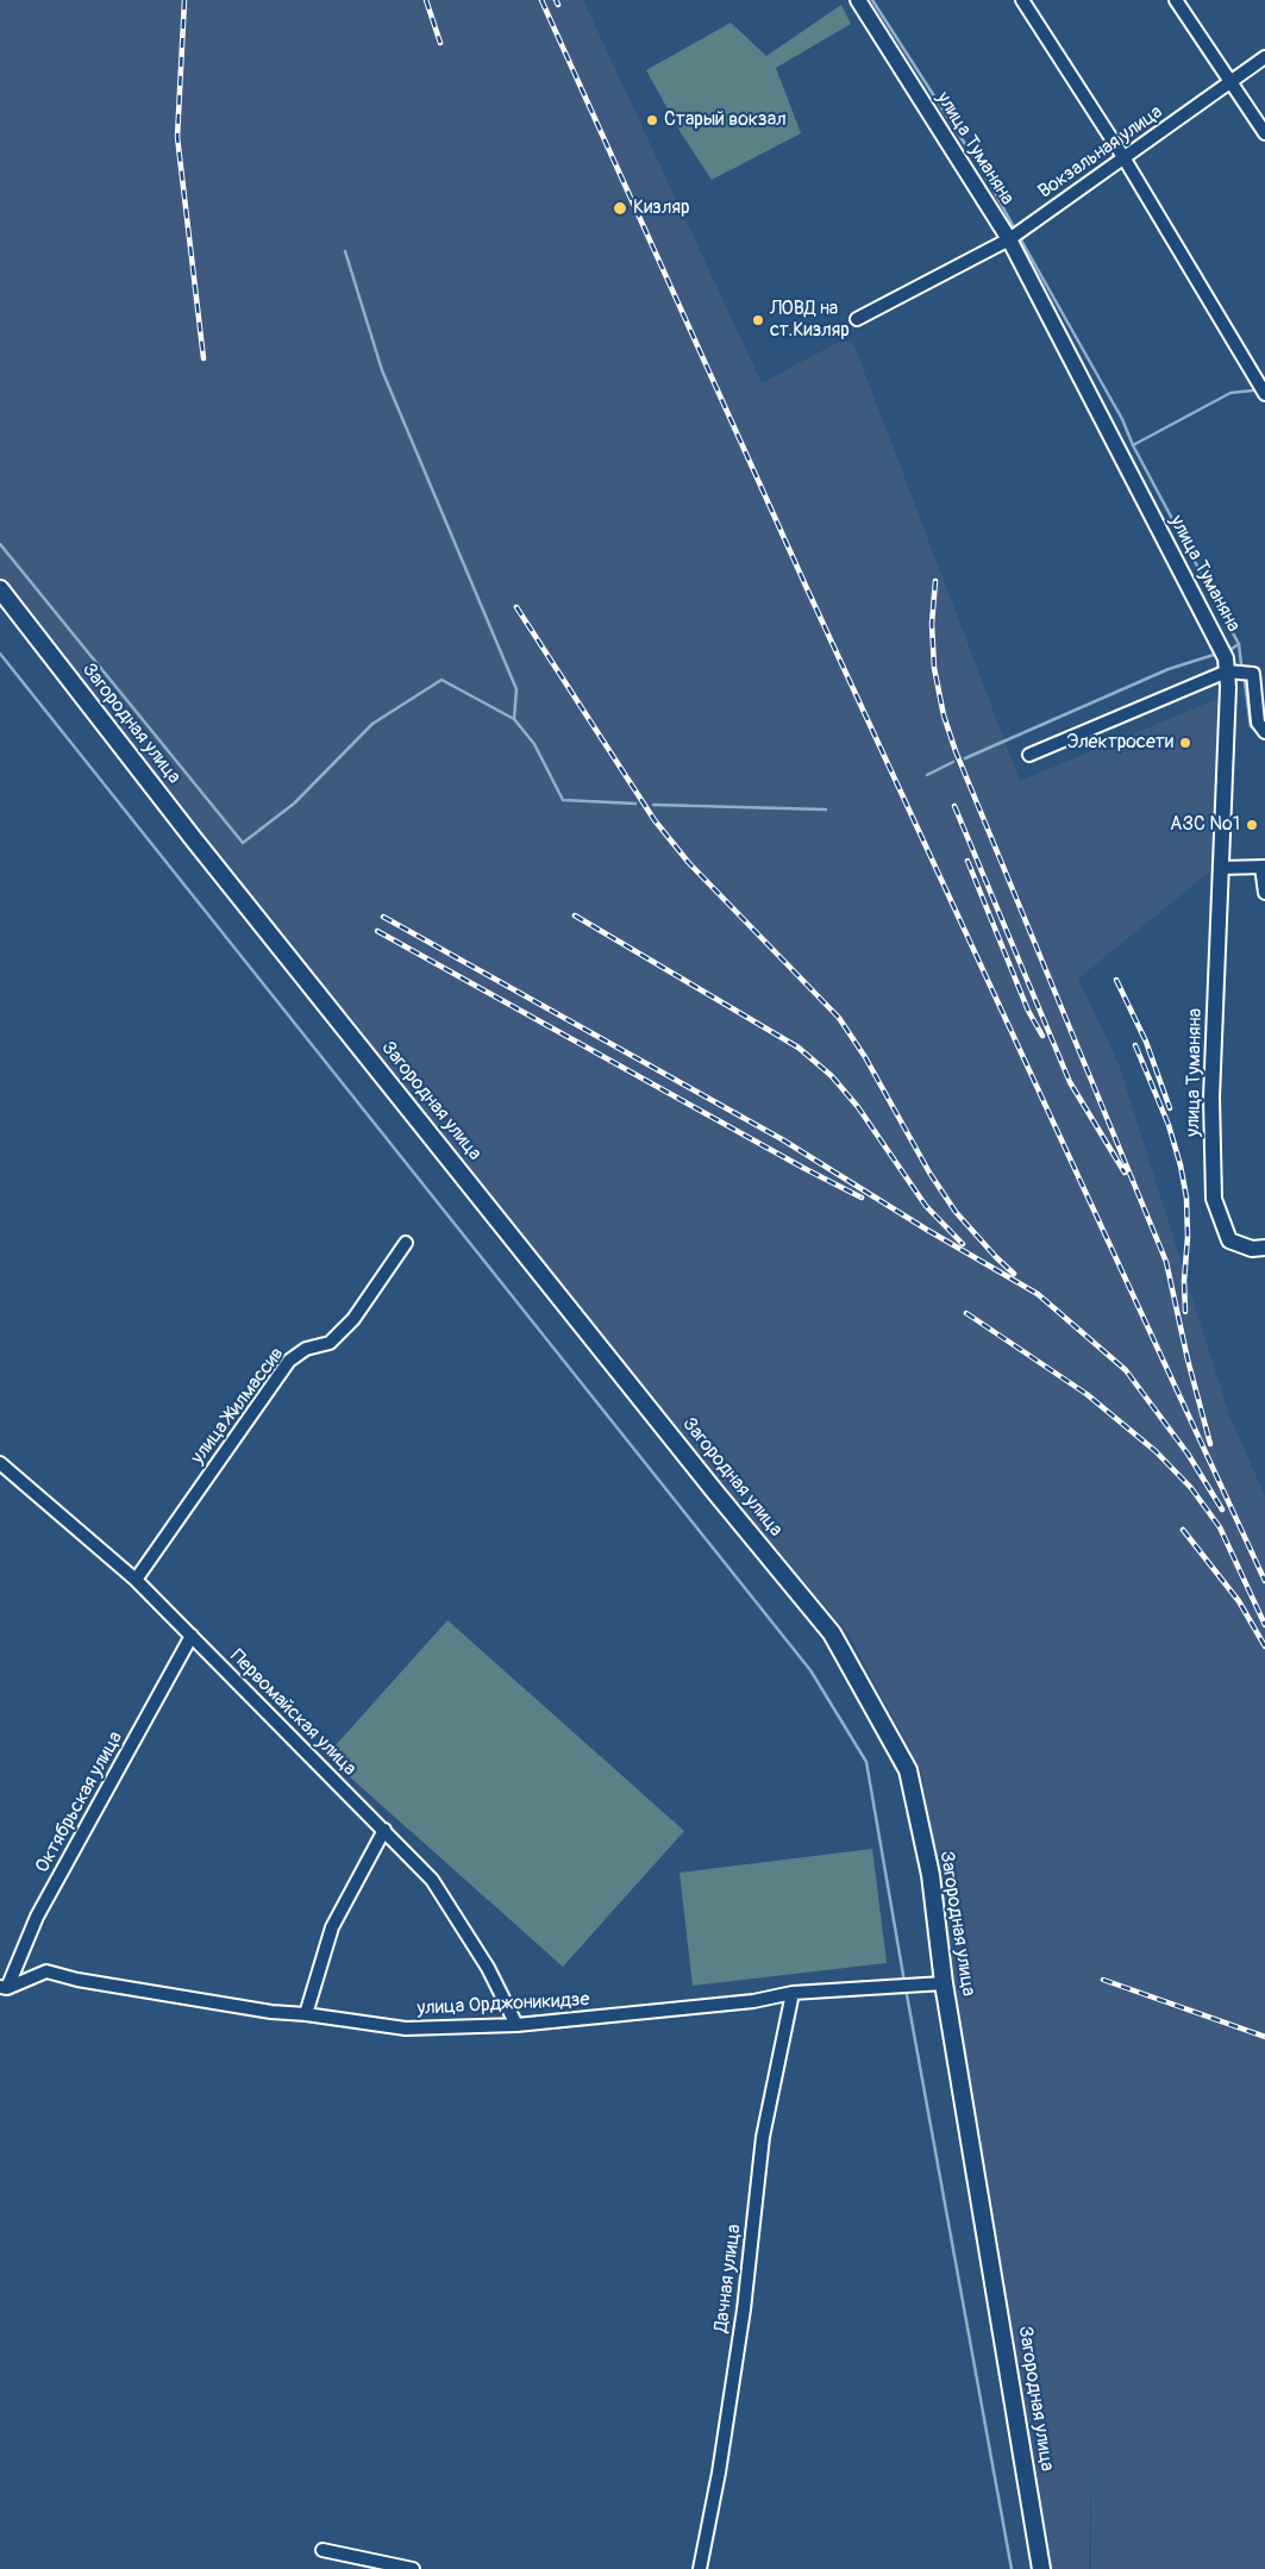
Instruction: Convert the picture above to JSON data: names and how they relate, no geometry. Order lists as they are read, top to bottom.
{
  "streets": {
    "main road": ["Загородная улица"],
    "street": [
      "улица Туманяна",
      "Вокзальная улица",
      "улица Жилмассив",
      "Первомайская улица",
      "Октябрьская улица",
      "улица Орджоникидзе",
      "Дачная улица"
    ]
  },
  "crossings": [
    ["улица Туманяна", "Вокзальная улица"],
    ["Загородная улица", "улица Орджоникидзе"],
    ["улица Жилмассив", "Первомайская улица"],
    ["Первомайская улица", "Октябрьская улица"],
    ["Первомайская улица", "улица Орджоникидзе"],
    ["Октябрьская улица", "улица Орджоникидзе"],
    ["улица Орджоникидзе", "Дачная улица"]
  ],
  "places": [
    "Старый вокзал",
    "Кизляр",
    "ЛОВД на ст.Кизляр",
    "Электросети",
    "АЗС №1"
  ]
}
